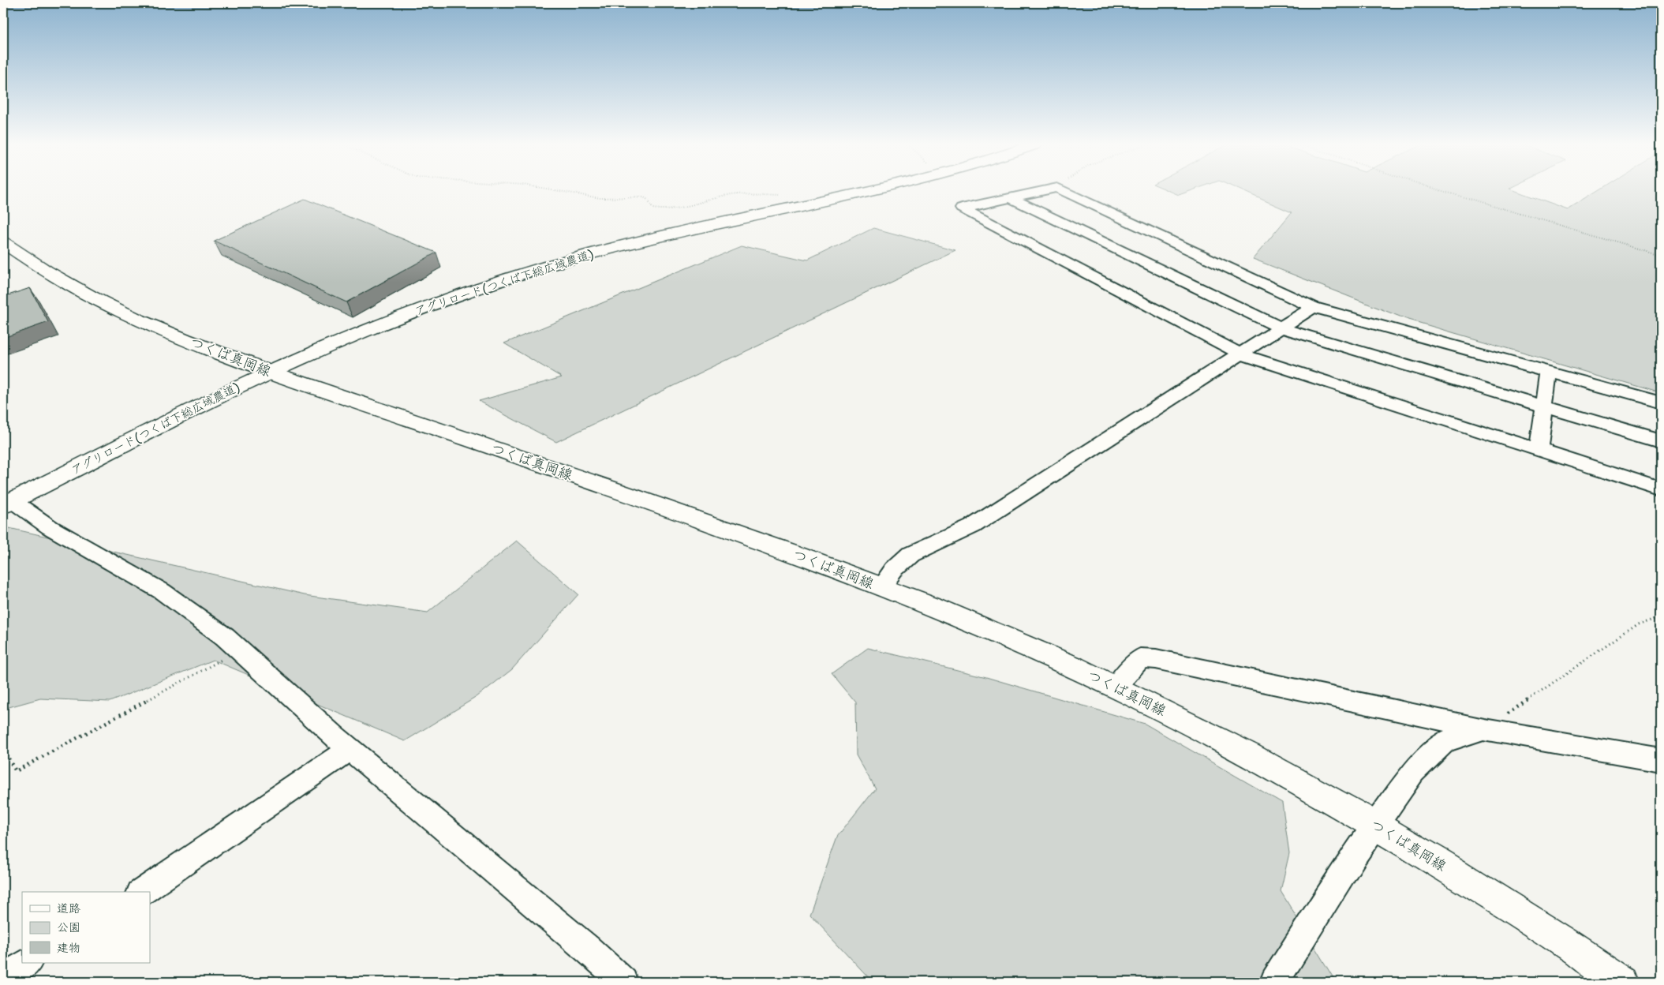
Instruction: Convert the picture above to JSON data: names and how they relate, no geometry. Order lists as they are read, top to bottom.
{
  "streets": {
    "main road": ["アグリロード(つくば下総広域農道)", "つくば真岡線"]
  },
  "crossings": [
    ["アグリロード(つくば下総広域農道)", "つくば真岡線"]
  ],
  "legend": ["道路", "公園", "建物"]
}
